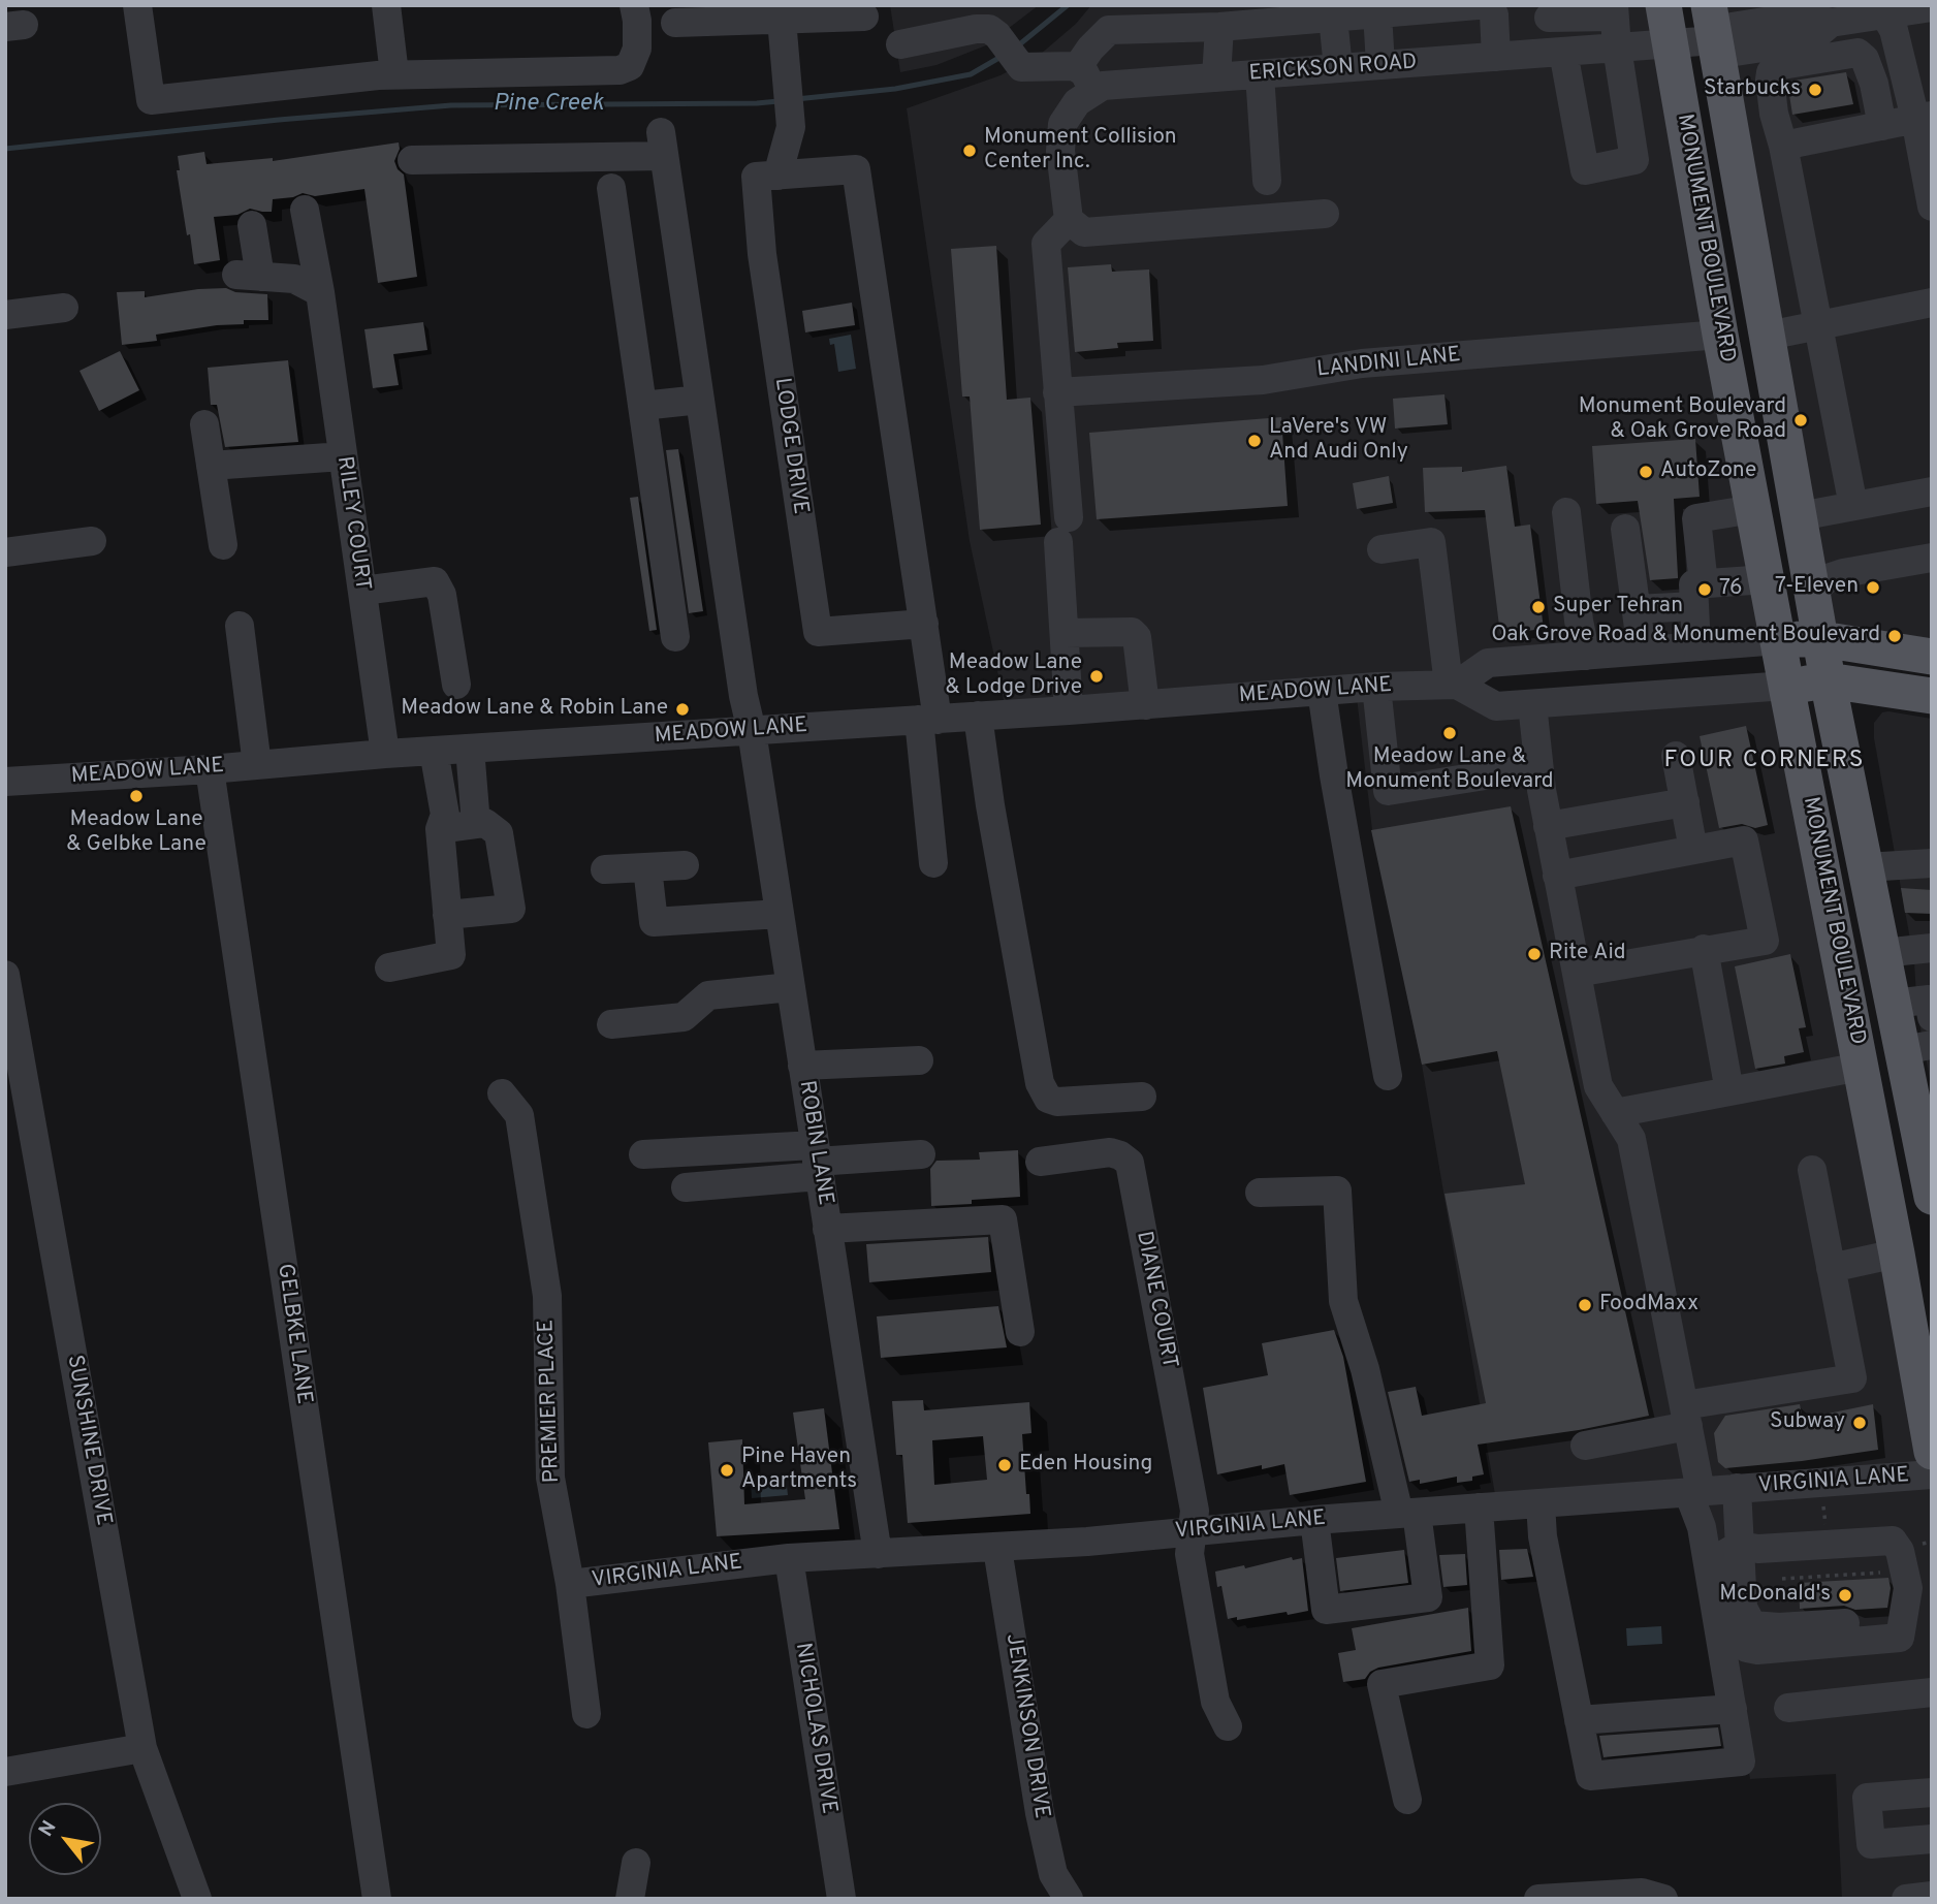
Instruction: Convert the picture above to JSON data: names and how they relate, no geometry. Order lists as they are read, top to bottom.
{
  "streets": {
    "main road": ["MONUMENT BOULEVARD"],
    "street": [
      "ERICKSON ROAD",
      "LANDINI LANE",
      "LODGE DRIVE",
      "RILEY COURT",
      "MEADOW LANE",
      "ROBIN LANE",
      "DIANE COURT",
      "GELBKE LANE",
      "PREMIER PLACE",
      "SUNSHINE DRIVE",
      "VIRGINIA LANE",
      "JENKINSON DRIVE",
      "NICHOLAS DRIVE"
    ]
  },
  "crossings": [
    ["ERICKSON ROAD", "MONUMENT BOULEVARD"],
    ["MONUMENT BOULEVARD", "LANDINI LANE"],
    ["RILEY COURT", "MEADOW LANE"],
    ["MEADOW LANE", "ROBIN LANE"],
    ["MEADOW LANE", "GELBKE LANE"],
    ["ROBIN LANE", "VIRGINIA LANE"],
    ["DIANE COURT", "VIRGINIA LANE"],
    ["PREMIER PLACE", "VIRGINIA LANE"],
    ["VIRGINIA LANE", "JENKINSON DRIVE"],
    ["VIRGINIA LANE", "NICHOLAS DRIVE"]
  ],
  "districts": ["FOUR CORNERS"],
  "water": ["Pine Creek"],
  "places": [
    "Starbucks",
    "Monument Collision Center Inc.",
    "Monument Boulevard & Oak Grove Road",
    "LaVere's VW And Audi Only",
    "AutoZone",
    "7-Eleven",
    "76",
    "Super Tehran",
    "Oak Grove Road & Monument Boulevard",
    "Meadow Lane & Lodge Drive",
    "Meadow Lane & Robin Lane",
    "Meadow Lane & Monument Boulevard",
    "Meadow Lane & Gelbke Lane",
    "Rite Aid",
    "FoodMaxx",
    "Subway",
    "Eden Housing",
    "Pine Haven Apartments",
    "McDonald's"
  ],
  "north": "top left"
}
